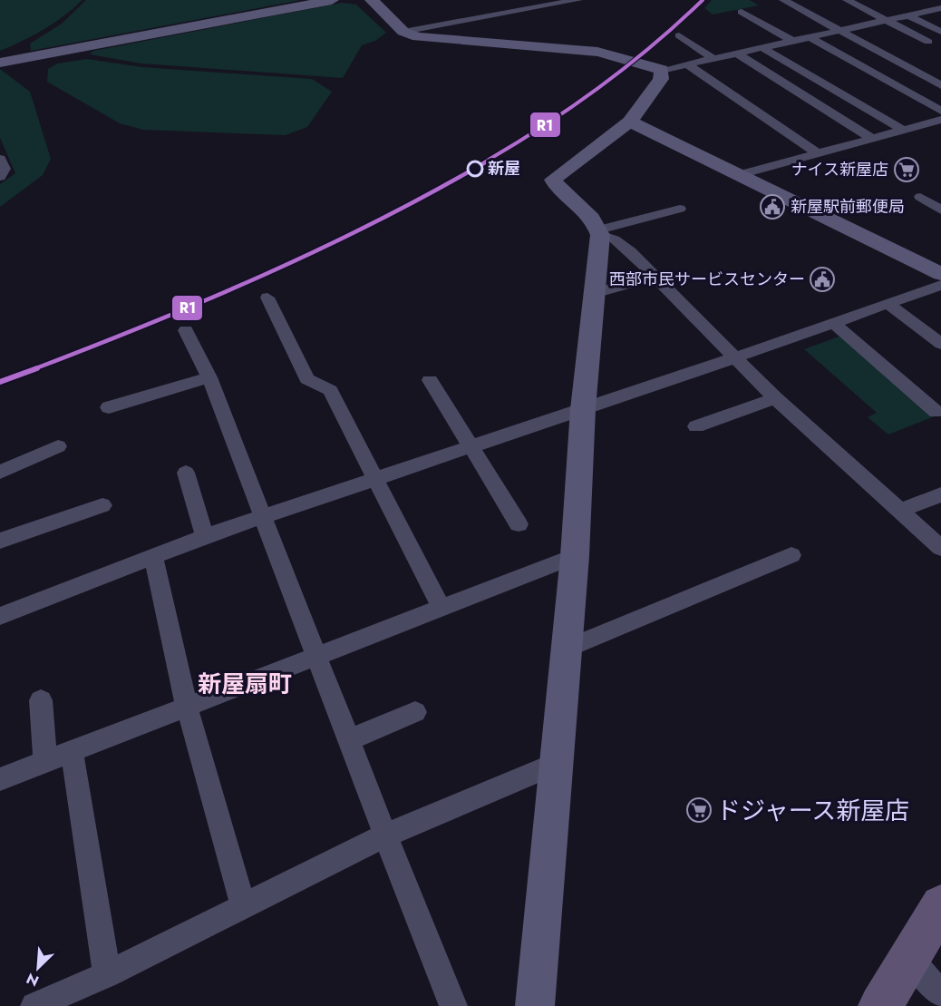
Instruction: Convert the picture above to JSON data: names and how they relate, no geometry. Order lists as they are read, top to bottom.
{
  "districts": ["新屋扇町"],
  "places": {
    "other": ["新屋"],
    "supermarket": ["ナイス新屋店", "ドジャース新屋店"],
    "public building": ["新屋駅前郵便局", "西部市民サービスセンター"]
  },
  "lines": ["transit line R1"],
  "north": "bottom left"
}
